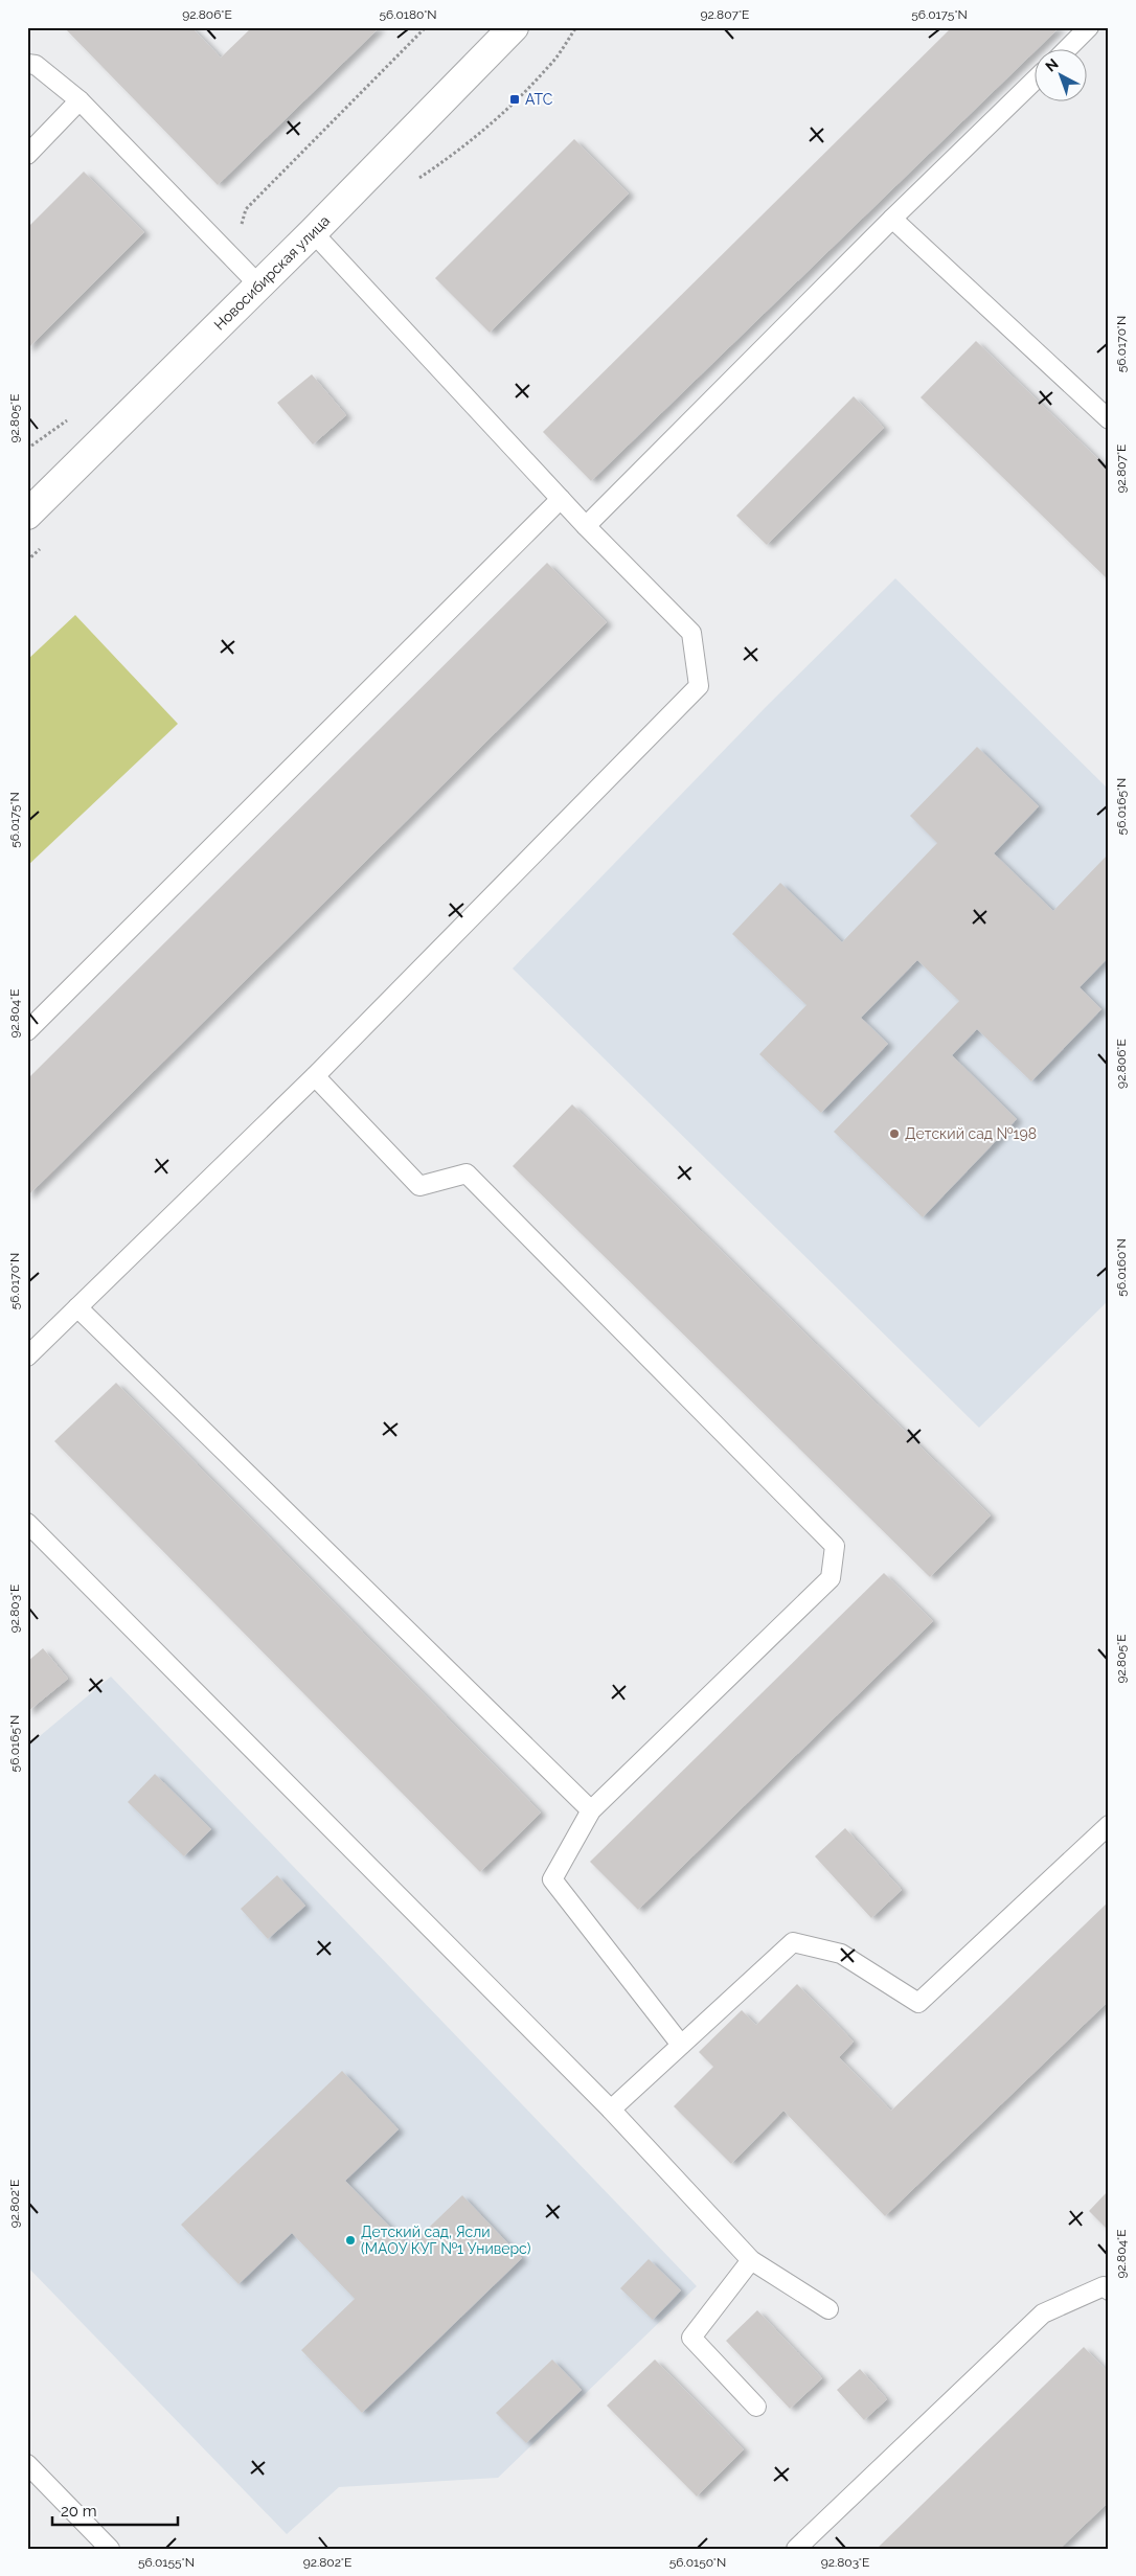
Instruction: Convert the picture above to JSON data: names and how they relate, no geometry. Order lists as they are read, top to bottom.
{
  "streets": {
    "street": ["Новосибирская улица"]
  },
  "places": {
    "transit": ["АТС"],
    "other": ["Детский сад №198", "Детский сад, Ясли (МАОУ КУГ №1 Универс)"]
  },
  "scale_bar": "20 m",
  "north": "top left",
  "coordinates": [
    "92.806°E",
    "56.0180°N",
    "92.807°E",
    "56.0175°N",
    "56.0170°N",
    "92.805°E",
    "56.0165°N",
    "92.804°E",
    "56.0160°N",
    "92.803°E",
    "92.802°E",
    "56.0155°N",
    "56.0150°N"
  ]
}
